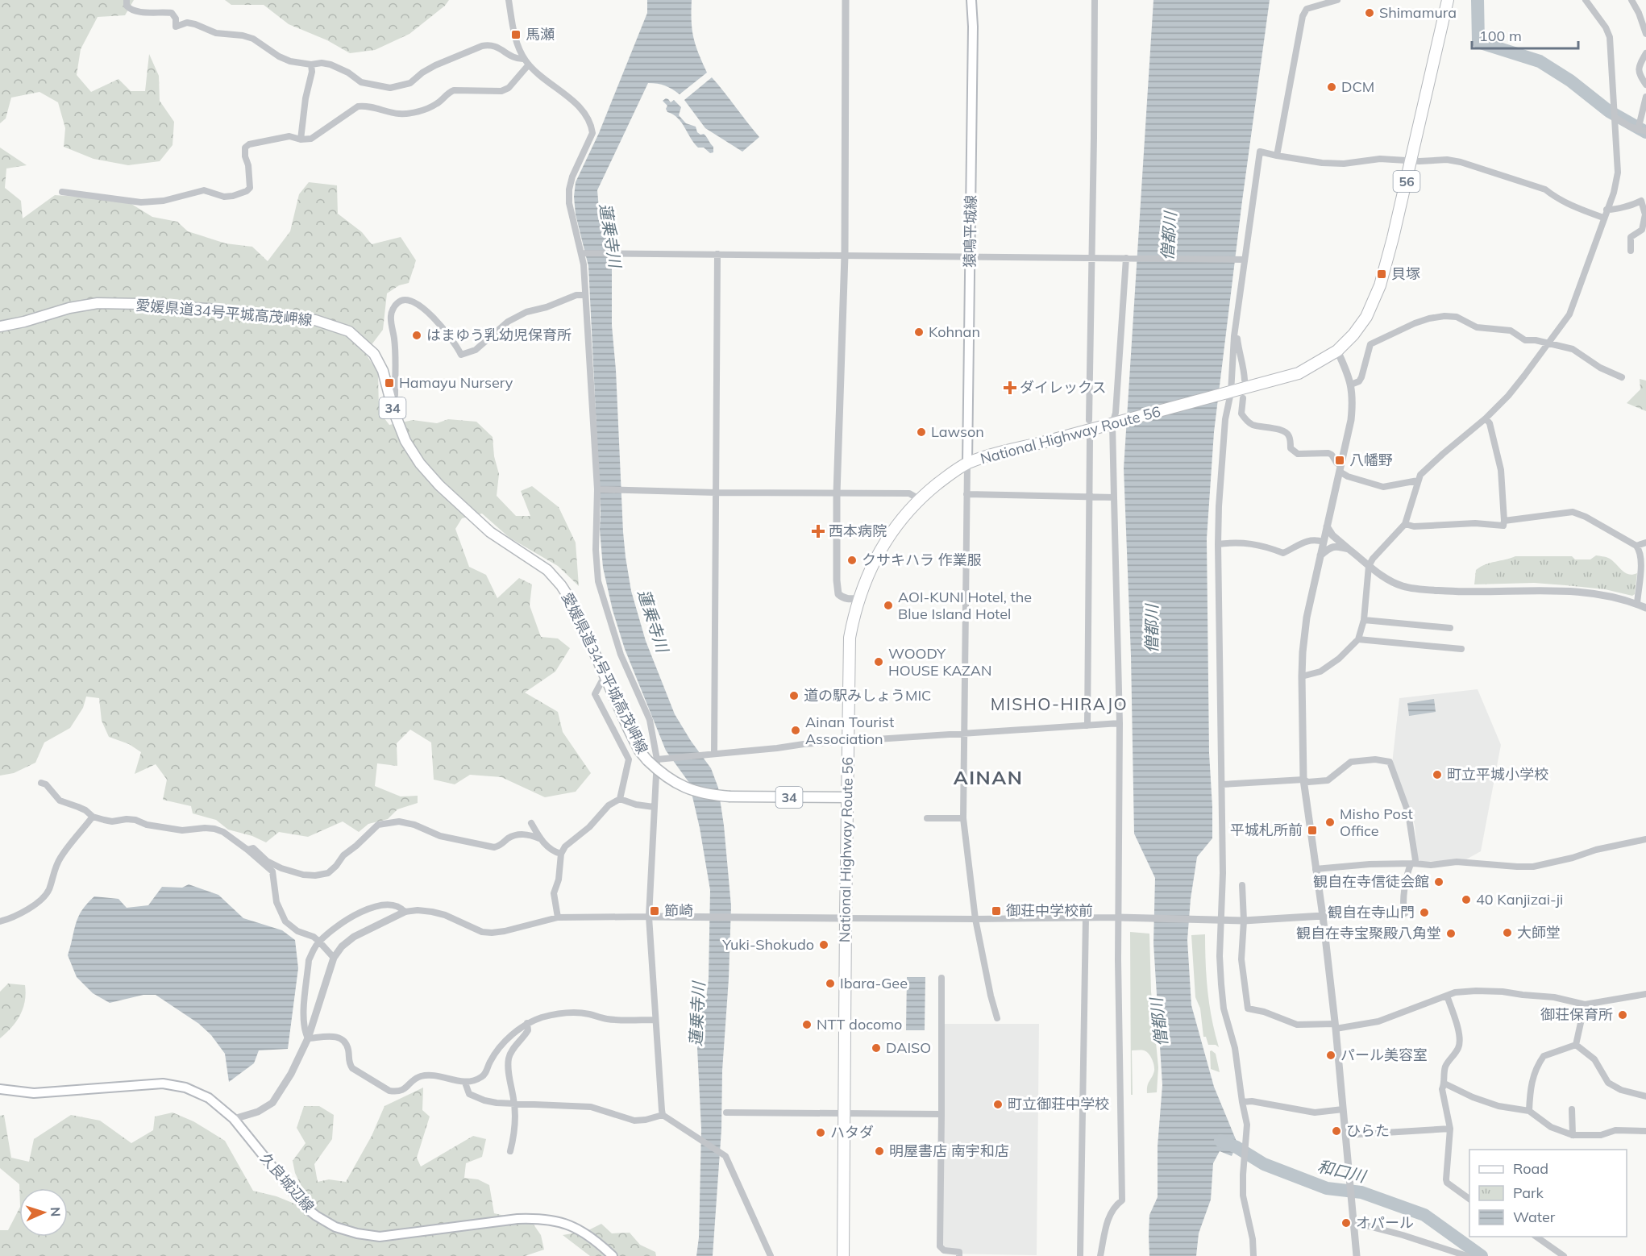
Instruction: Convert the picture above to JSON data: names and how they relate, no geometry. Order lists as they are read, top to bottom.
{
  "streets": {
    "highway": ["56", "National Highway Route 56"],
    "main road": [
      "猿鳴平城線",
      "愛媛県道34号平城高茂岬線",
      "34",
      "久良城辺線"
    ]
  },
  "crossings": [
    ["猿鳴平城線", "National Highway Route 56"],
    ["愛媛県道34号平城高茂岬線", "34"],
    ["34", "National Highway Route 56"]
  ],
  "districts": ["MISHO-HIRAJO", "AINAN"],
  "water": ["蓮乗寺川", "僧都川", "和口川"],
  "places": {
    "other": [
      "Shimamura",
      "DCM",
      "Kohnan",
      "はまゆう乳幼児保育所",
      "Lawson",
      "クサキハラ 作業服",
      "AOI-KUNI Hotel, the Blue Island Hotel",
      "WOODY HOUSE KAZAN",
      "道の駅みしょうMIC",
      "Ainan Tourist Association",
      "町立平城小学校",
      "Misho Post Office",
      "観自在寺信徒会館",
      "40 Kanjizai-ji",
      "観自在寺山門",
      "大師堂",
      "観自在寺宝聚殿八角堂",
      "Yuki-Shokudo",
      "Ibara-Gee",
      "御荘保育所",
      "NTT docomo",
      "DAISO",
      "パール美容室",
      "町立御荘中学校",
      "ひらた",
      "ハタダ",
      "明屋書店 南宇和店",
      "オパール"
    ],
    "transit": [
      "馬瀬",
      "貝塚",
      "Hamayu Nursery",
      "八幡野",
      "平城札所前",
      "節崎",
      "御荘中学校前"
    ],
    "health": ["ダイレックス", "西本病院"]
  },
  "legend": ["Road", "Park", "Water"],
  "scale_bar": "100 m",
  "north": "right"
}
